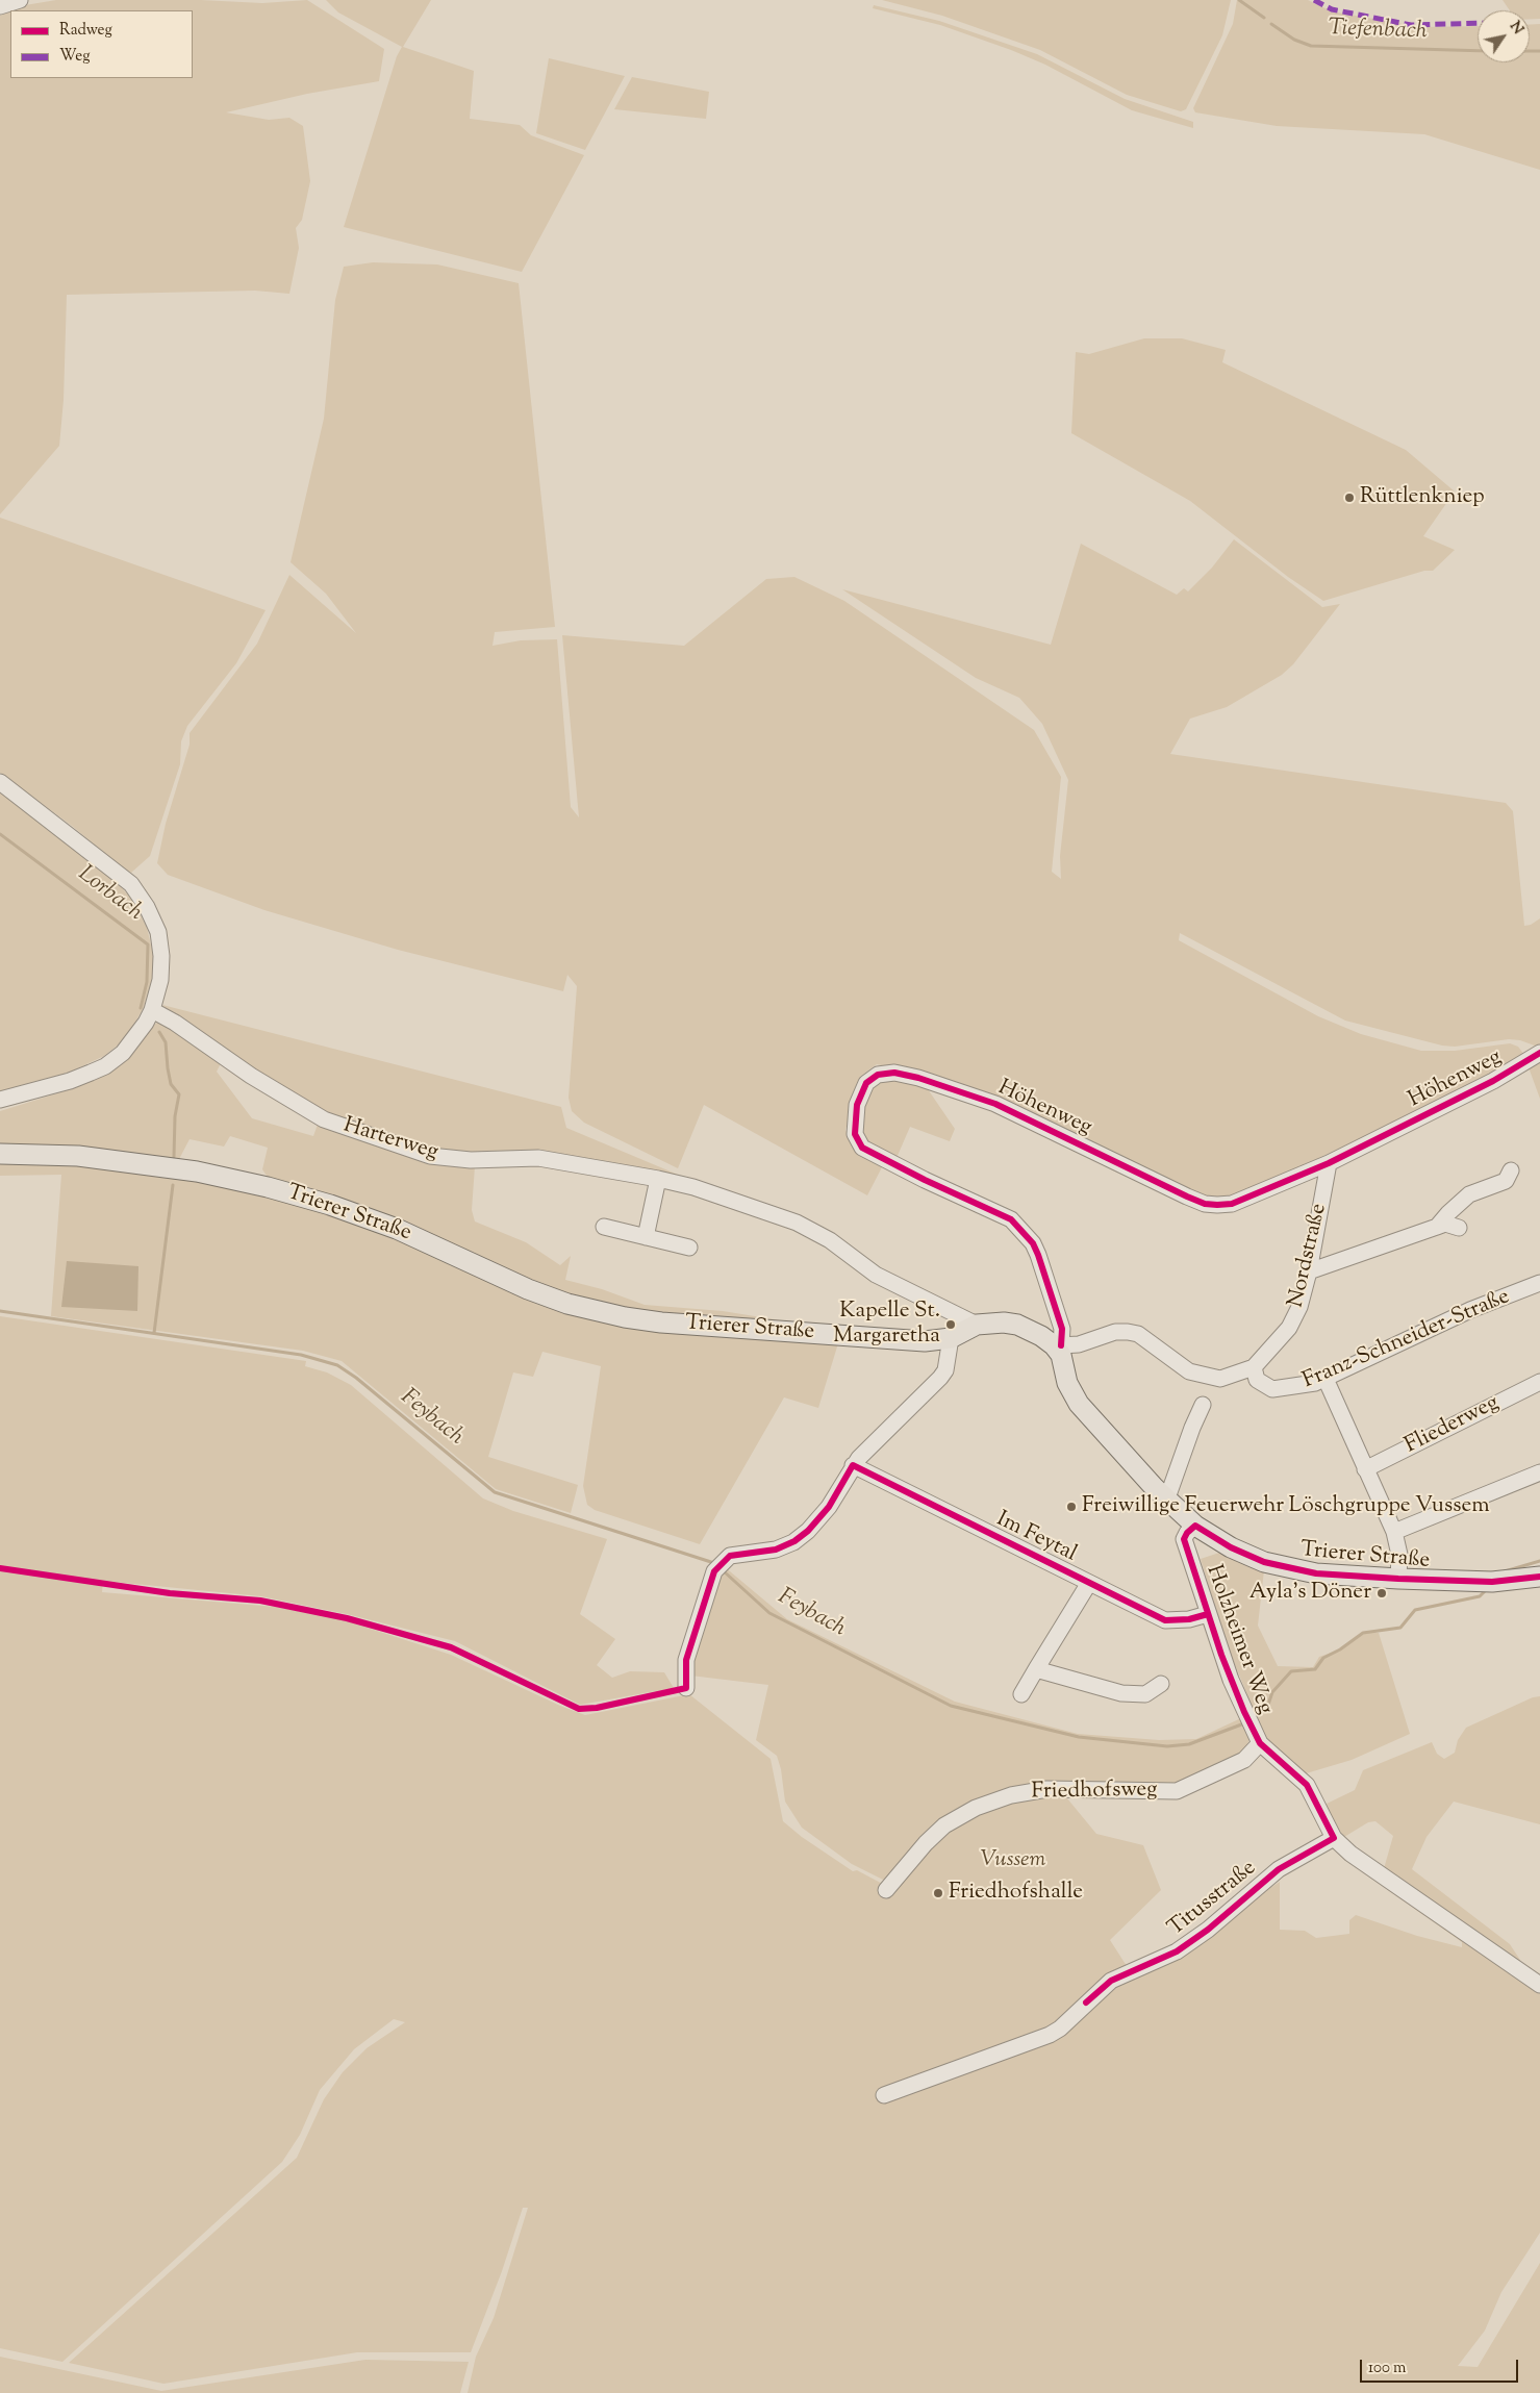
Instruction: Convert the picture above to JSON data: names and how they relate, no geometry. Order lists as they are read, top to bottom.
{
  "streets": {
    "main road": ["Trierer Straße"],
    "street": [
      "Höhenweg",
      "Harterweg",
      "Nordstraße",
      "Franz-Schneider-Straße",
      "Fliederweg",
      "Im Feytal",
      "Holzheimer Weg",
      "Friedhofsweg",
      "Titusstraße"
    ]
  },
  "crossings": [
    ["Höhenweg", "Trierer Straße"],
    ["Höhenweg", "Nordstraße"],
    ["Harterweg", "Trierer Straße"],
    ["Trierer Straße", "Nordstraße"],
    ["Trierer Straße", "Holzheimer Weg"],
    ["Nordstraße", "Franz-Schneider-Straße"],
    ["Im Feytal", "Holzheimer Weg"],
    ["Holzheimer Weg", "Friedhofsweg"],
    ["Holzheimer Weg", "Titusstraße"]
  ],
  "water": ["Tiefenbach", "Lorbach", "Feybach"],
  "parks": ["Vussem"],
  "places": [
    "Rüttlenkniep",
    "Kapelle St. Margaretha",
    "Freiwillige Feuerwehr Löschgruppe Vussem",
    "Ayla's Döner",
    "Friedhofshalle"
  ],
  "legend": ["Radweg", "Weg"],
  "scale_bar": "100 m",
  "north": "top right"
}
